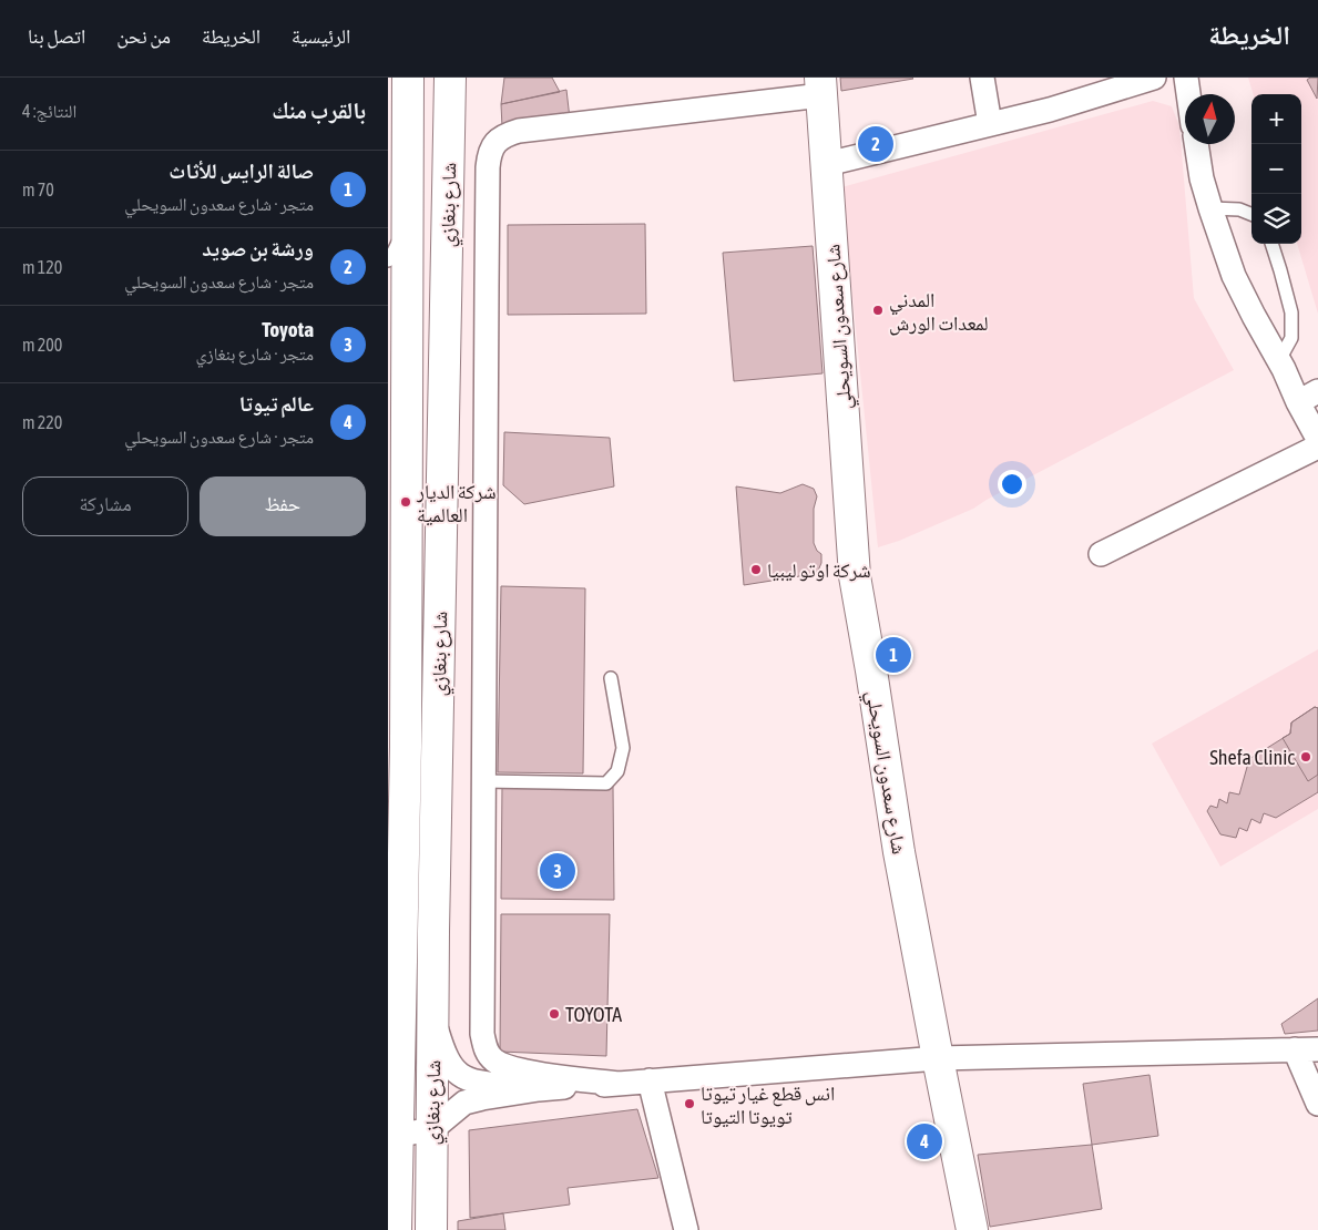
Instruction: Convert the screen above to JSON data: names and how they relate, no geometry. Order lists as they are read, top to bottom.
{
  "streets": {
    "main road": ["شارع بنغازي", "شارع سعدون السويحلي"]
  },
  "places": [
    "المدني لمعدات الورش",
    "شركة الديار العالمية",
    "شركة اوتو ليبيا",
    "Shefa Clinic",
    "TOYOTA",
    "انس قطع غيار تيوتا تويوتا التيوتا"
  ],
  "north": "top",
  "page": {
    "header": "الخريطة",
    "nav": [
      "الرئيسية",
      "الخريطة",
      "من نحن",
      "اتصل بنا"
    ],
    "heading": ["بالقرب منك", "النتائج: 4"],
    "map_buttons": ["+", "−"],
    "pins": [
      "2",
      "1",
      "3",
      "4"
    ],
    "list": [
      {
        "mark": "1",
        "name": "صالة الرايس للأثاث",
        "note": "متجر · شارع سعدون السويحلي",
        "value": "70 m"
      },
      {
        "mark": "2",
        "name": "ورشة بن صويد",
        "note": "متجر · شارع سعدون السويحلي",
        "value": "120 m"
      },
      {
        "mark": "3",
        "name": "Toyota",
        "note": "متجر · شارع بنغازي",
        "value": "200 m"
      },
      {
        "mark": "4",
        "name": "عالم تيوتا",
        "note": "متجر · شارع سعدون السويحلي",
        "value": "220 m"
      }
    ],
    "buttons": ["حفظ", "مشاركة"]
  }
}
